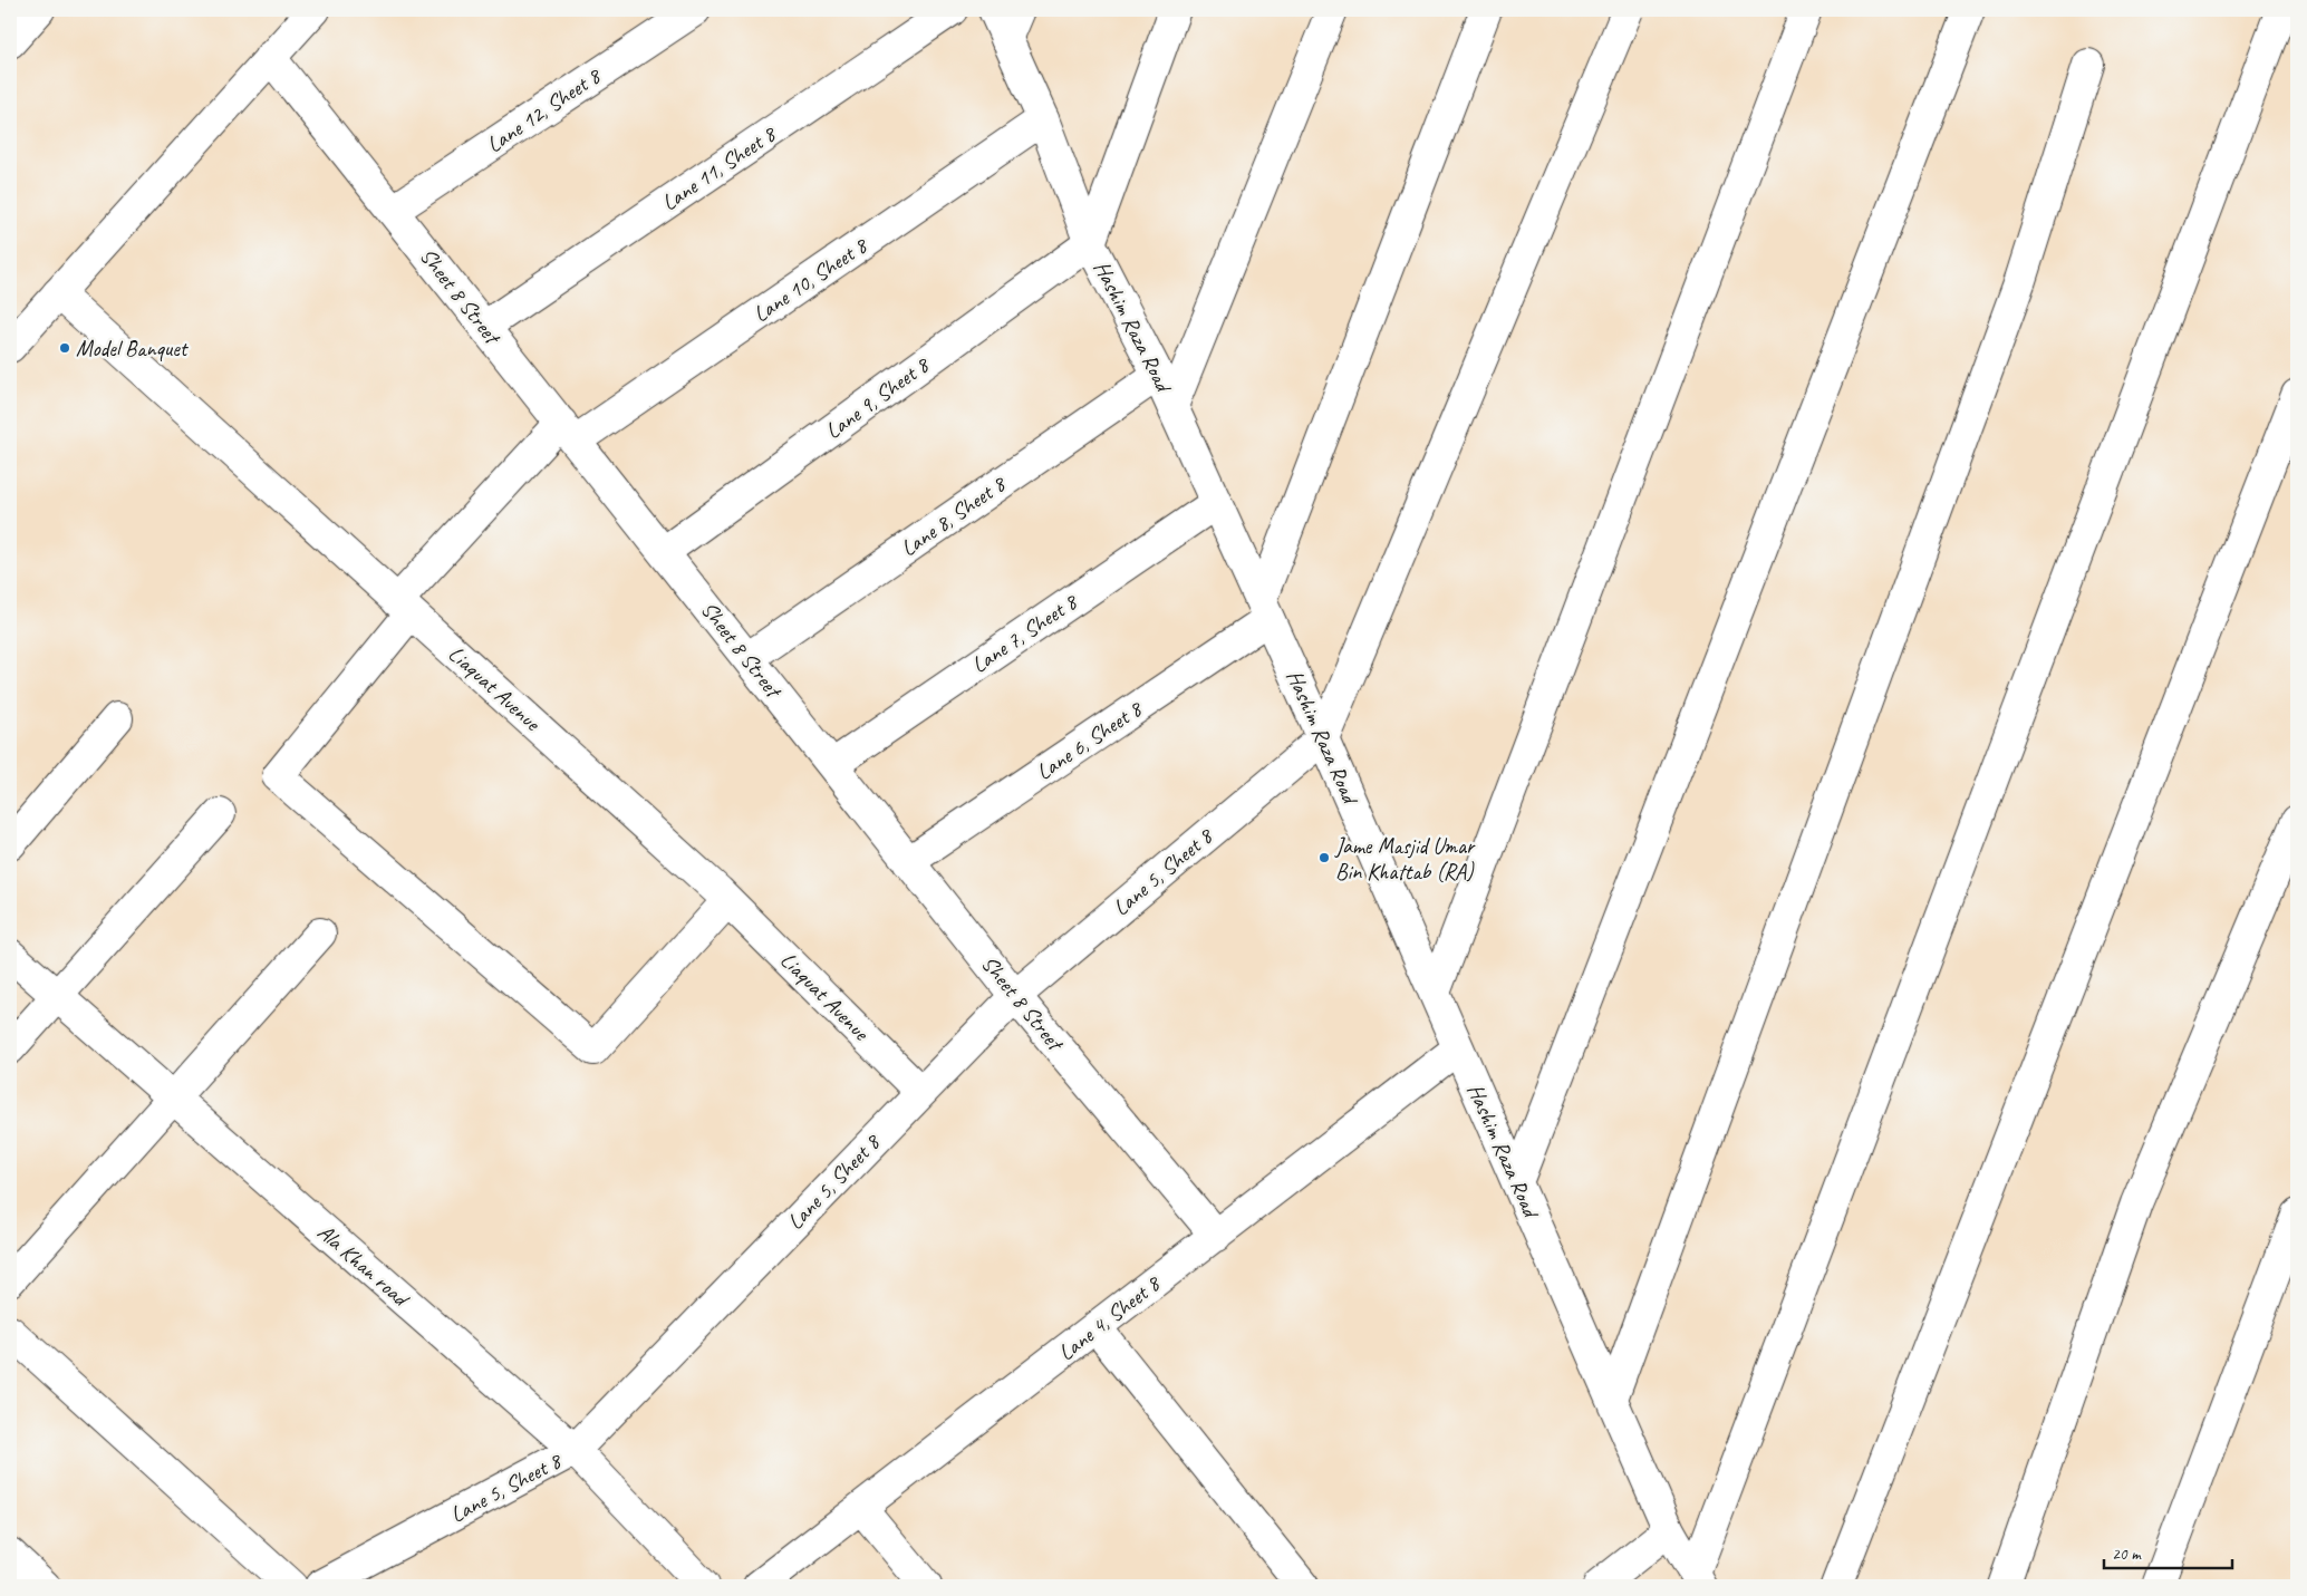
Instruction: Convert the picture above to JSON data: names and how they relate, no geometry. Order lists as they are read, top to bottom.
{
  "streets": {
    "street": [
      "Lane 12, Sheet 8",
      "Lane 11, Sheet 8",
      "Lane 10, Sheet 8",
      "Sheet 8 Street",
      "Hashim Raza Road",
      "Lane 9, Sheet 8",
      "Lane 8, Sheet 8",
      "Lane 7, Sheet 8",
      "Liaquat Avenue",
      "Lane 6, Sheet 8",
      "Lane 5, Sheet 8",
      "Ala Khan road",
      "Lane 4, Sheet 8"
    ]
  },
  "crossings": [
    ["Lane 12, Sheet 8", "Sheet 8 Street"],
    ["Lane 11, Sheet 8", "Sheet 8 Street"],
    ["Lane 10, Sheet 8", "Sheet 8 Street"],
    ["Lane 10, Sheet 8", "Hashim Raza Road"],
    ["Lane 10, Sheet 8", "Liaquat Avenue"],
    ["Sheet 8 Street", "Lane 9, Sheet 8"],
    ["Sheet 8 Street", "Lane 8, Sheet 8"],
    ["Sheet 8 Street", "Lane 7, Sheet 8"],
    ["Sheet 8 Street", "Lane 6, Sheet 8"],
    ["Sheet 8 Street", "Lane 5, Sheet 8"],
    ["Sheet 8 Street", "Lane 4, Sheet 8"],
    ["Hashim Raza Road", "Lane 9, Sheet 8"],
    ["Hashim Raza Road", "Lane 8, Sheet 8"],
    ["Hashim Raza Road", "Lane 7, Sheet 8"],
    ["Hashim Raza Road", "Lane 6, Sheet 8"],
    ["Hashim Raza Road", "Lane 5, Sheet 8"],
    ["Hashim Raza Road", "Lane 4, Sheet 8"],
    ["Liaquat Avenue", "Lane 5, Sheet 8"],
    ["Lane 5, Sheet 8", "Ala Khan road"]
  ],
  "places": ["Model Banquet", "Jame Masjid Umar Bin Khattab (RA)"],
  "scale_bar": "20 m"
}
